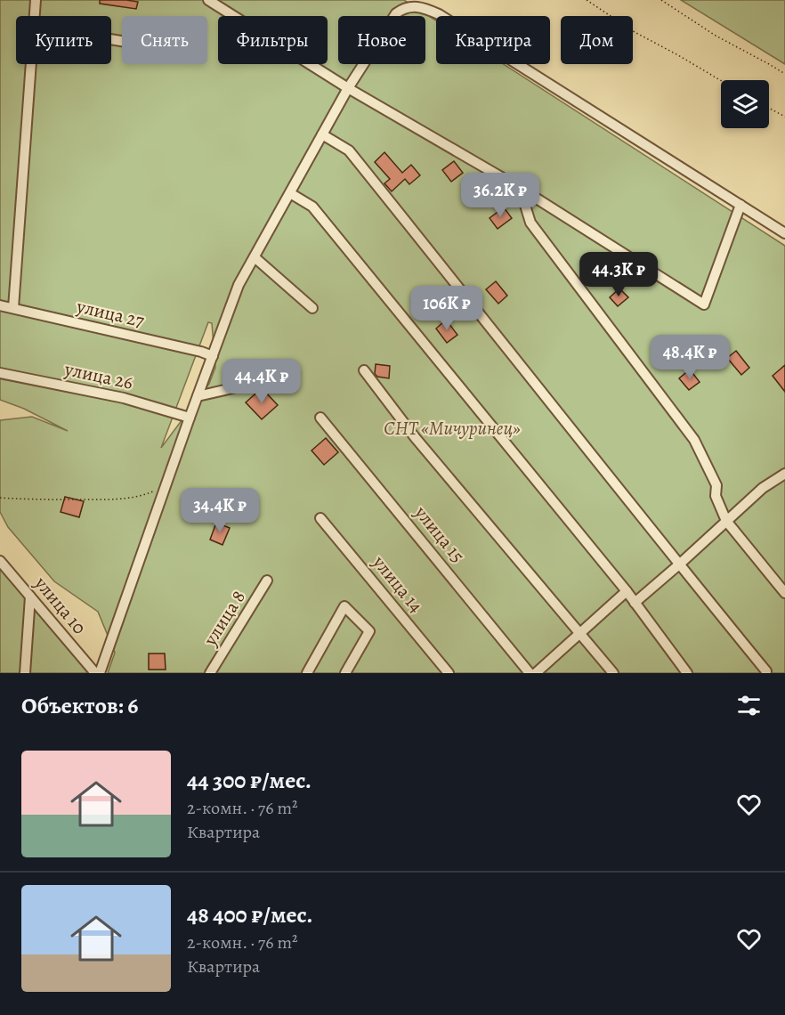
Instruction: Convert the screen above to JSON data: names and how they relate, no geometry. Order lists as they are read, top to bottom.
{
  "streets": {
    "street": [
      "улица 27",
      "улица 26",
      "улица 15",
      "улица 14",
      "улица 10",
      "улица 8"
    ]
  },
  "parks": ["СНТ «Мичуринец»"],
  "page": {
    "chip": [
      "Купить",
      "Снять",
      "Фильтры",
      "Новое",
      "Квартира",
      "Дом"
    ],
    "price": [
      "36.2K ₽",
      "44.3K ₽",
      "106K ₽",
      "48.4K ₽",
      "44.4K ₽",
      "34.4K ₽"
    ],
    "heading": "Объектов: 6",
    "list": [
      {
        "name": "44 300 ₽/мес.",
        "note": "2-комн. · 76 m² · Квартира"
      },
      {
        "name": "48 400 ₽/мес.",
        "note": "2-комн. · 76 m² · Квартира"
      }
    ]
  }
}
